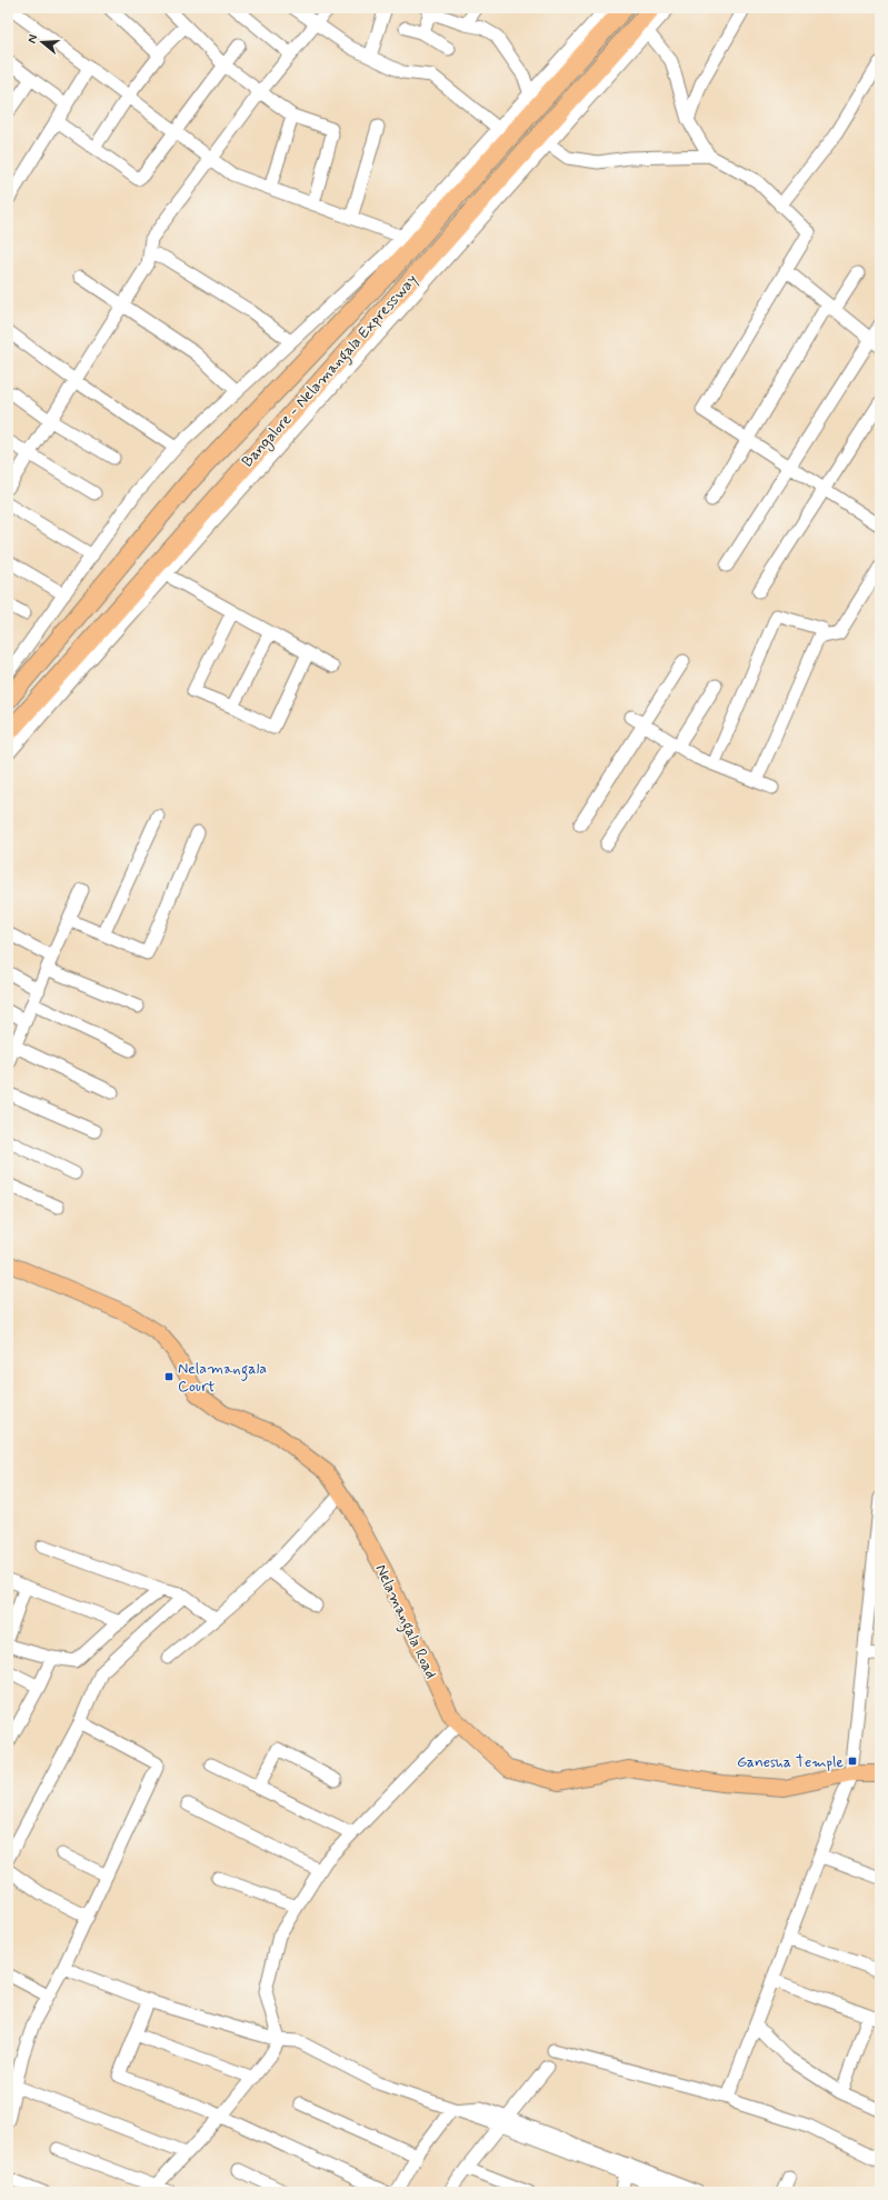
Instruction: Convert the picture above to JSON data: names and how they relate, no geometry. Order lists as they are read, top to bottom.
{
  "streets": {
    "highway": ["Bangalore - Nelamangala Expressway"],
    "main road": ["Nelamangala Road"]
  },
  "places": {
    "transit": ["Nelamangala Court", "Ganesha Temple"]
  },
  "north": "left"
}
